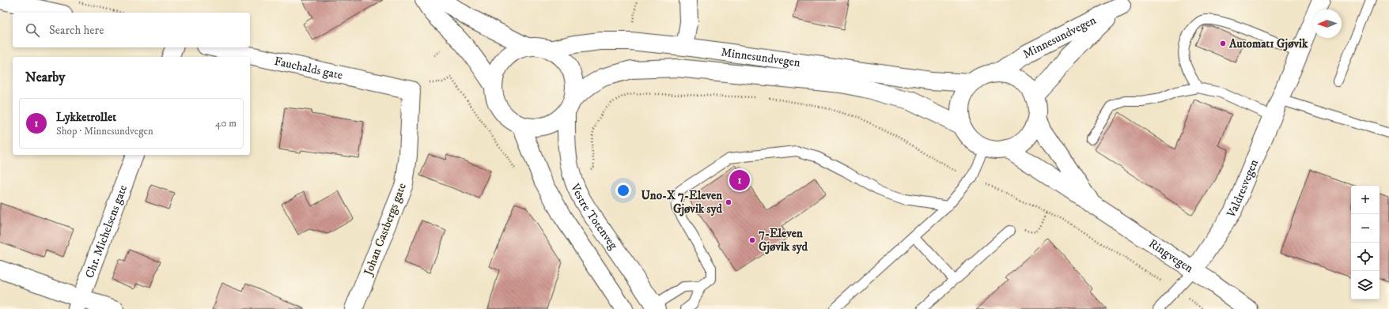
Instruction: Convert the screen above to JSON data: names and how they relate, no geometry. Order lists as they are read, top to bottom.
{
  "streets": {
    "main road": [
      "Minnesundvegen",
      "Fauchalds gate",
      "Valdresvegen",
      "Vestre Totenveg",
      "Johan Castbergs gate",
      "Chr. Michelsens gate",
      "Ringvegen"
    ]
  },
  "crossings": [
    ["Minnesundvegen", "Vestre Totenveg"],
    ["Minnesundvegen", "Ringvegen"],
    ["Fauchalds gate", "Johan Castbergs gate"],
    ["Valdresvegen", "Ringvegen"]
  ],
  "places": ["Automat1 Gjøvik", "Uno-X 7-Eleven Gjøvik syd", "7-Eleven Gjøvik syd"],
  "north": "left",
  "page": {
    "search": "Search here",
    "heading": "Nearby",
    "list": [
      {
        "mark": "1",
        "name": "Lykketrollet",
        "note": "Shop · Minnesundvegen",
        "value": "40 m"
      }
    ],
    "pins": "1",
    "map_buttons": ["+", "−"]
  }
}
